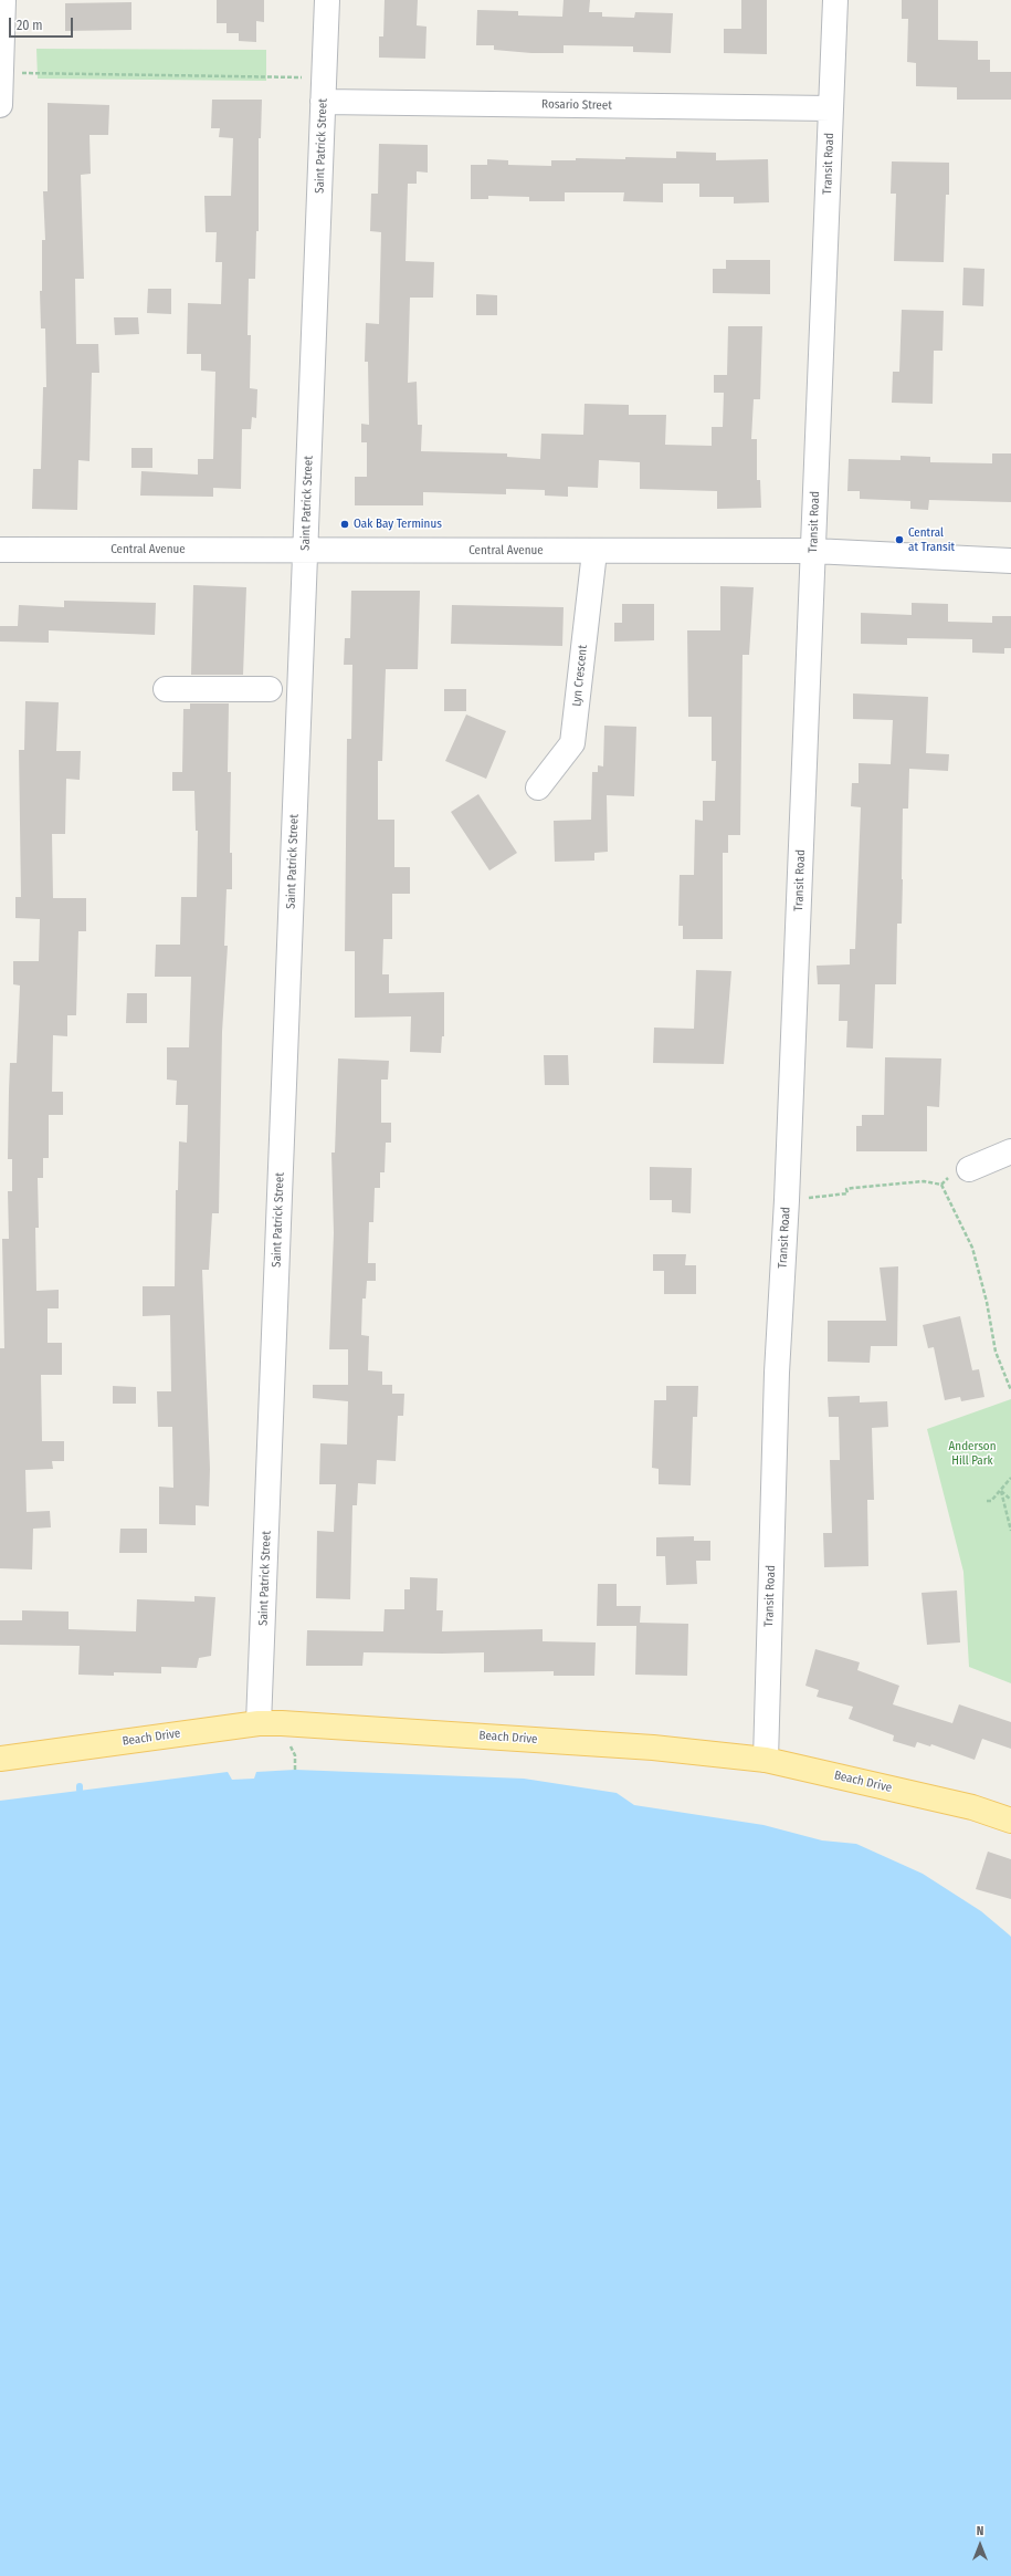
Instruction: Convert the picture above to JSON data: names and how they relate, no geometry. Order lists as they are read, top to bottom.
{
  "streets": {
    "main road": ["Beach Drive"],
    "street": [
      "Rosario Street",
      "Saint Patrick Street",
      "Transit Road",
      "Central Avenue",
      "Lyn Crescent"
    ]
  },
  "crossings": [
    ["Rosario Street", "Saint Patrick Street"],
    ["Rosario Street", "Transit Road"],
    ["Saint Patrick Street", "Central Avenue"],
    ["Saint Patrick Street", "Beach Drive"],
    ["Transit Road", "Central Avenue"],
    ["Transit Road", "Beach Drive"],
    ["Central Avenue", "Lyn Crescent"]
  ],
  "parks": ["Anderson Hill Park"],
  "places": ["Oak Bay Terminus", "Central at Transit"],
  "scale_bar": "20 m",
  "north": "top"
}
